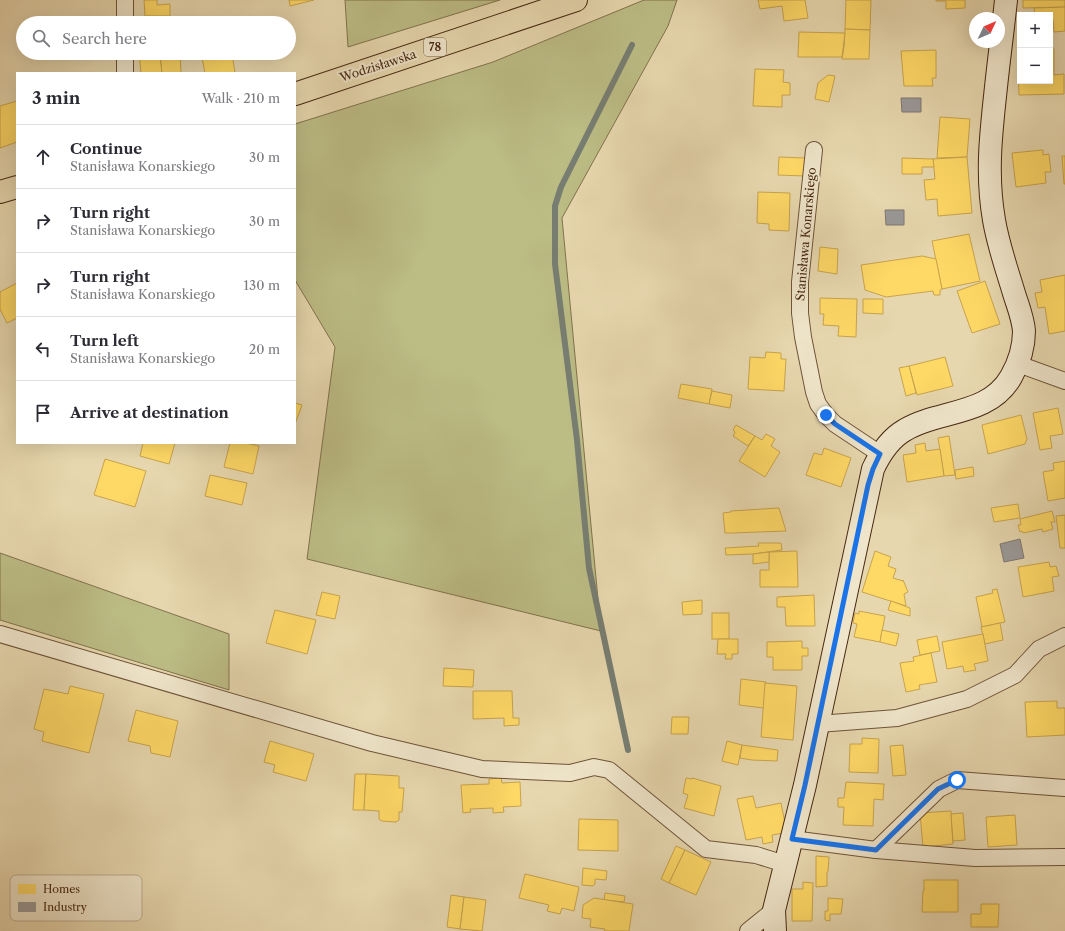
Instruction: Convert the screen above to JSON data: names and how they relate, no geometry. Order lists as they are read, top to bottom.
{
  "streets": {
    "main road": ["78", "Wodzisławska"],
    "street": ["Stanisława Konarskiego"]
  },
  "legend": ["Homes", "Industry"],
  "north": "top right",
  "page": {
    "map_buttons": ["+", "−"],
    "search": "Search here",
    "heading": ["3 min", "Walk · 210 m"],
    "list": [
      ["Continue", "Stanisława Konarskiego", "30 m"],
      ["Turn right", "Stanisława Konarskiego", "30 m"],
      ["Turn right", "Stanisława Konarskiego", "130 m"],
      ["Turn left", "Stanisława Konarskiego", "20 m"],
      "Arrive at destination"
    ]
  }
}
